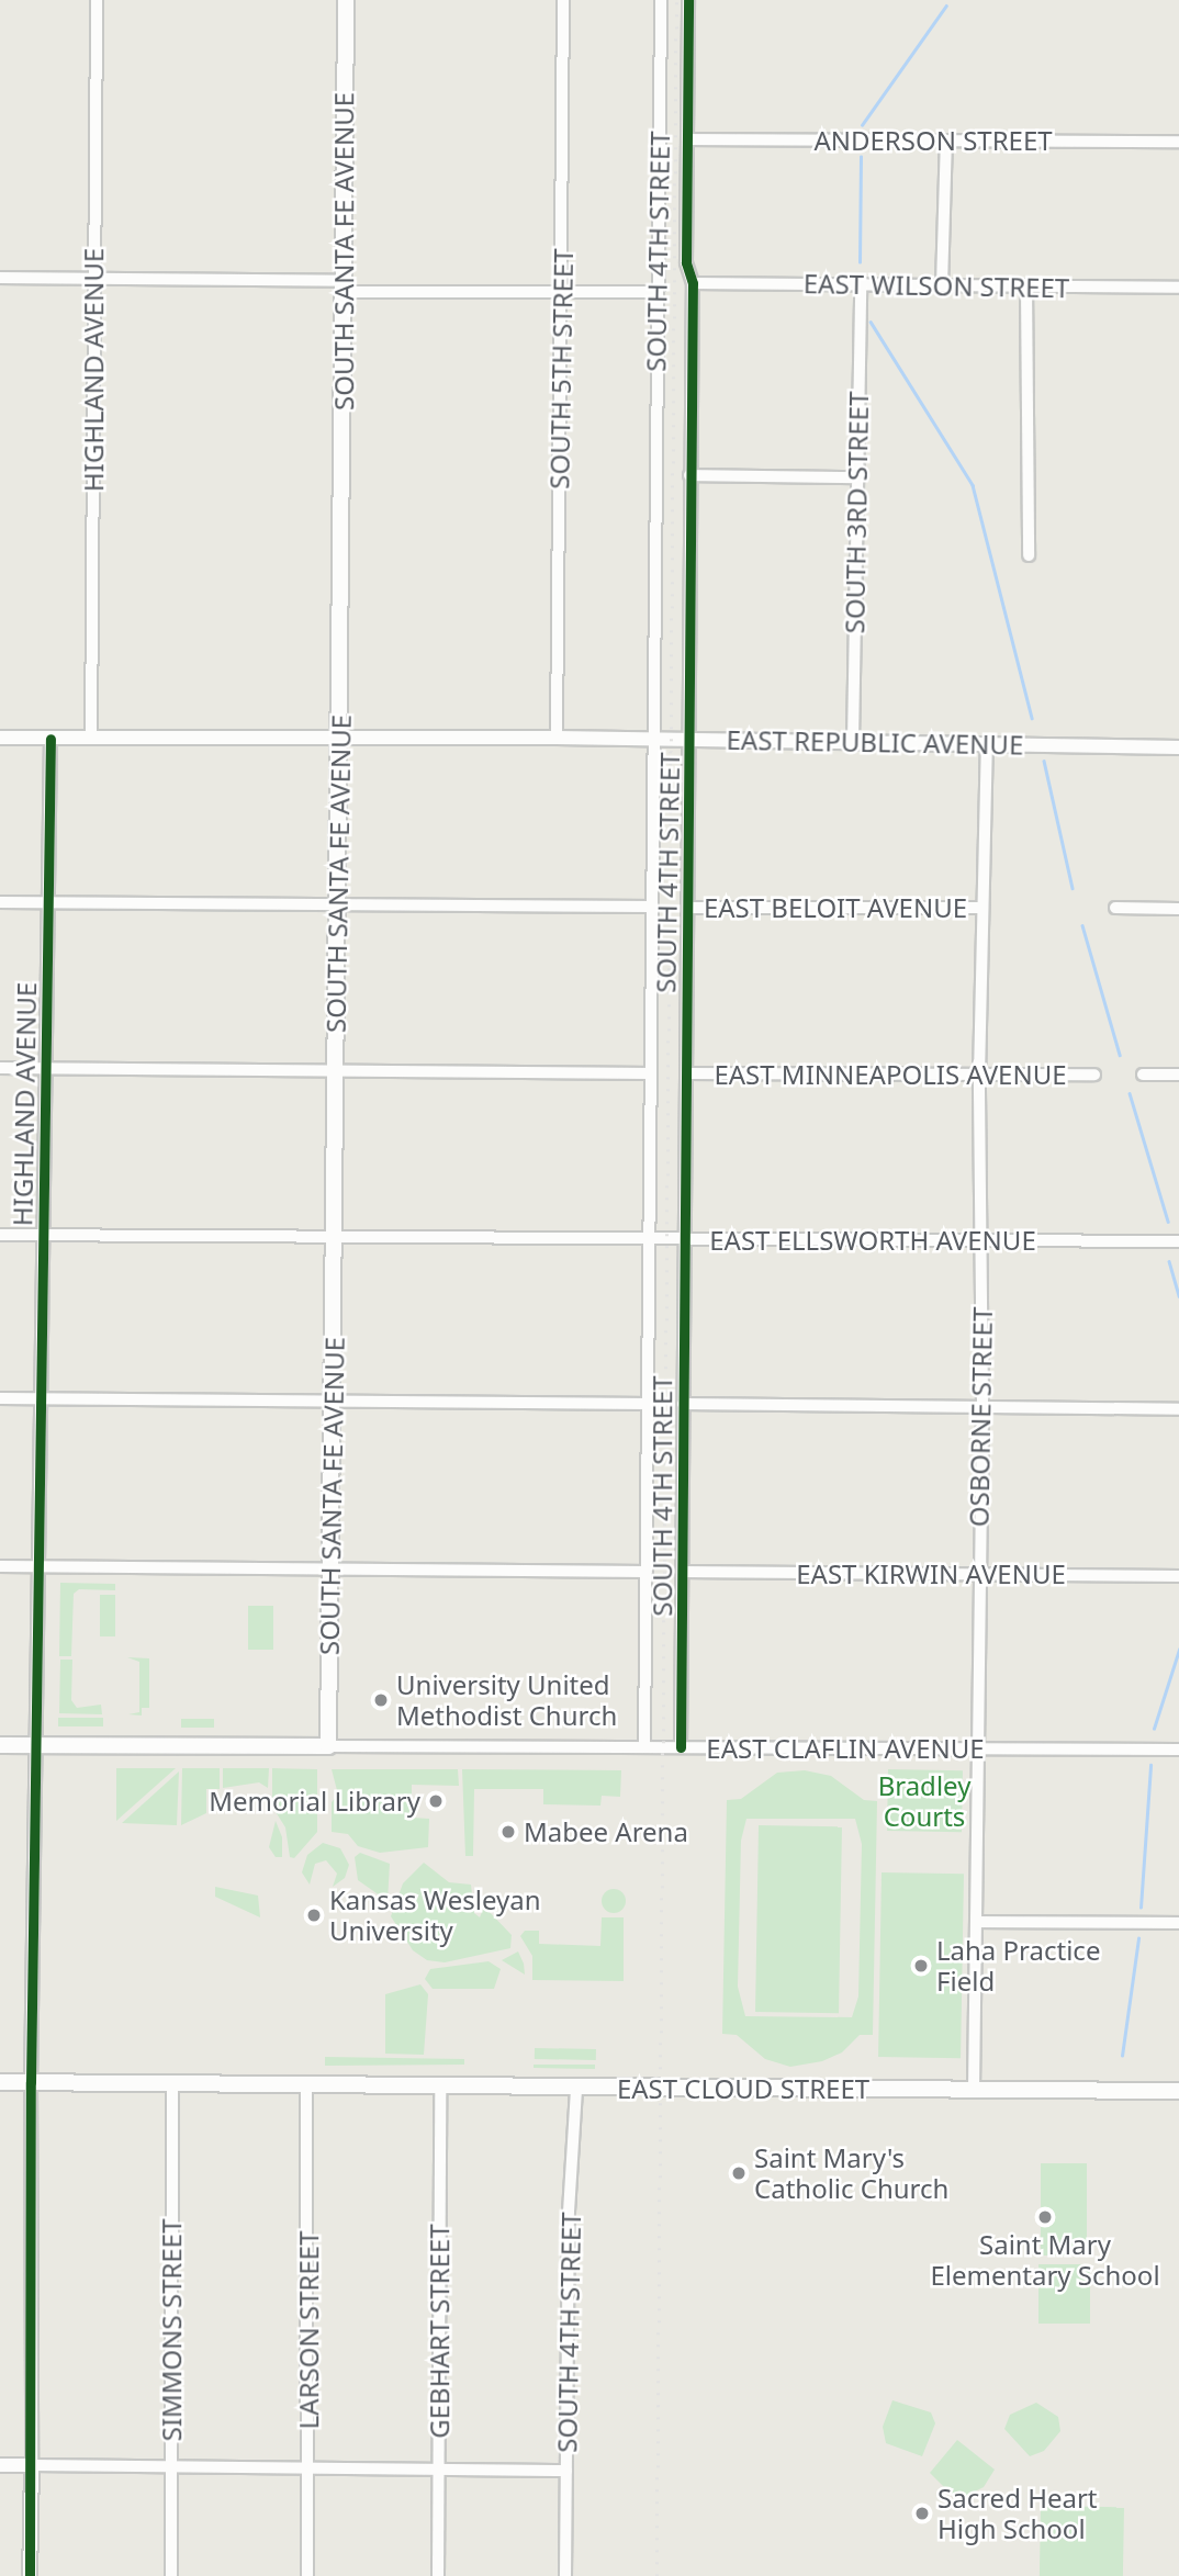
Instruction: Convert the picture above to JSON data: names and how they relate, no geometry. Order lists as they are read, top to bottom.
{
  "streets": {
    "main road": ["SOUTH SANTA FE AVENUE", "EAST CLOUD STREET"],
    "street": [
      "ANDERSON STREET",
      "SOUTH 4TH STREET",
      "EAST WILSON STREET",
      "SOUTH 5TH STREET",
      "HIGHLAND AVENUE",
      "SOUTH 3RD STREET",
      "EAST REPUBLIC AVENUE",
      "EAST BELOIT AVENUE",
      "EAST MINNEAPOLIS AVENUE",
      "EAST ELLSWORTH AVENUE",
      "OSBORNE STREET",
      "EAST KIRWIN AVENUE",
      "EAST CLAFLIN AVENUE",
      "SIMMONS STREET",
      "LARSON STREET",
      "GEBHART STREET"
    ]
  },
  "crossings": [
    ["ANDERSON STREET", "SOUTH 4TH STREET"],
    ["SOUTH SANTA FE AVENUE", "EAST REPUBLIC AVENUE"],
    ["SOUTH SANTA FE AVENUE", "EAST ELLSWORTH AVENUE"],
    ["SOUTH SANTA FE AVENUE", "EAST CLAFLIN AVENUE"],
    ["SOUTH 4TH STREET", "EAST WILSON STREET"],
    ["SOUTH 4TH STREET", "EAST REPUBLIC AVENUE"],
    ["SOUTH 4TH STREET", "EAST BELOIT AVENUE"],
    ["SOUTH 4TH STREET", "EAST MINNEAPOLIS AVENUE"],
    ["SOUTH 4TH STREET", "EAST ELLSWORTH AVENUE"],
    ["SOUTH 4TH STREET", "EAST KIRWIN AVENUE"],
    ["SOUTH 4TH STREET", "EAST CLAFLIN AVENUE"],
    ["SOUTH 4TH STREET", "EAST CLOUD STREET"],
    ["EAST WILSON STREET", "SOUTH 3RD STREET"],
    ["SOUTH 5TH STREET", "EAST REPUBLIC AVENUE"],
    ["HIGHLAND AVENUE", "EAST REPUBLIC AVENUE"],
    ["HIGHLAND AVENUE", "EAST ELLSWORTH AVENUE"],
    ["HIGHLAND AVENUE", "EAST CLOUD STREET"],
    ["SOUTH 3RD STREET", "EAST REPUBLIC AVENUE"],
    ["EAST REPUBLIC AVENUE", "OSBORNE STREET"],
    ["EAST BELOIT AVENUE", "OSBORNE STREET"],
    ["EAST MINNEAPOLIS AVENUE", "OSBORNE STREET"],
    ["EAST ELLSWORTH AVENUE", "OSBORNE STREET"],
    ["OSBORNE STREET", "EAST KIRWIN AVENUE"],
    ["OSBORNE STREET", "EAST CLAFLIN AVENUE"],
    ["OSBORNE STREET", "EAST CLOUD STREET"],
    ["EAST CLOUD STREET", "SIMMONS STREET"],
    ["EAST CLOUD STREET", "LARSON STREET"],
    ["EAST CLOUD STREET", "GEBHART STREET"]
  ],
  "parks": ["Bradley Courts"],
  "places": [
    "University United Methodist Church",
    "Memorial Library",
    "Mabee Arena",
    "Kansas Wesleyan University",
    "Laha Practice Field",
    "Saint Mary's Catholic Church",
    "Saint Mary Elementary School",
    "Sacred Heart High School"
  ]
}
